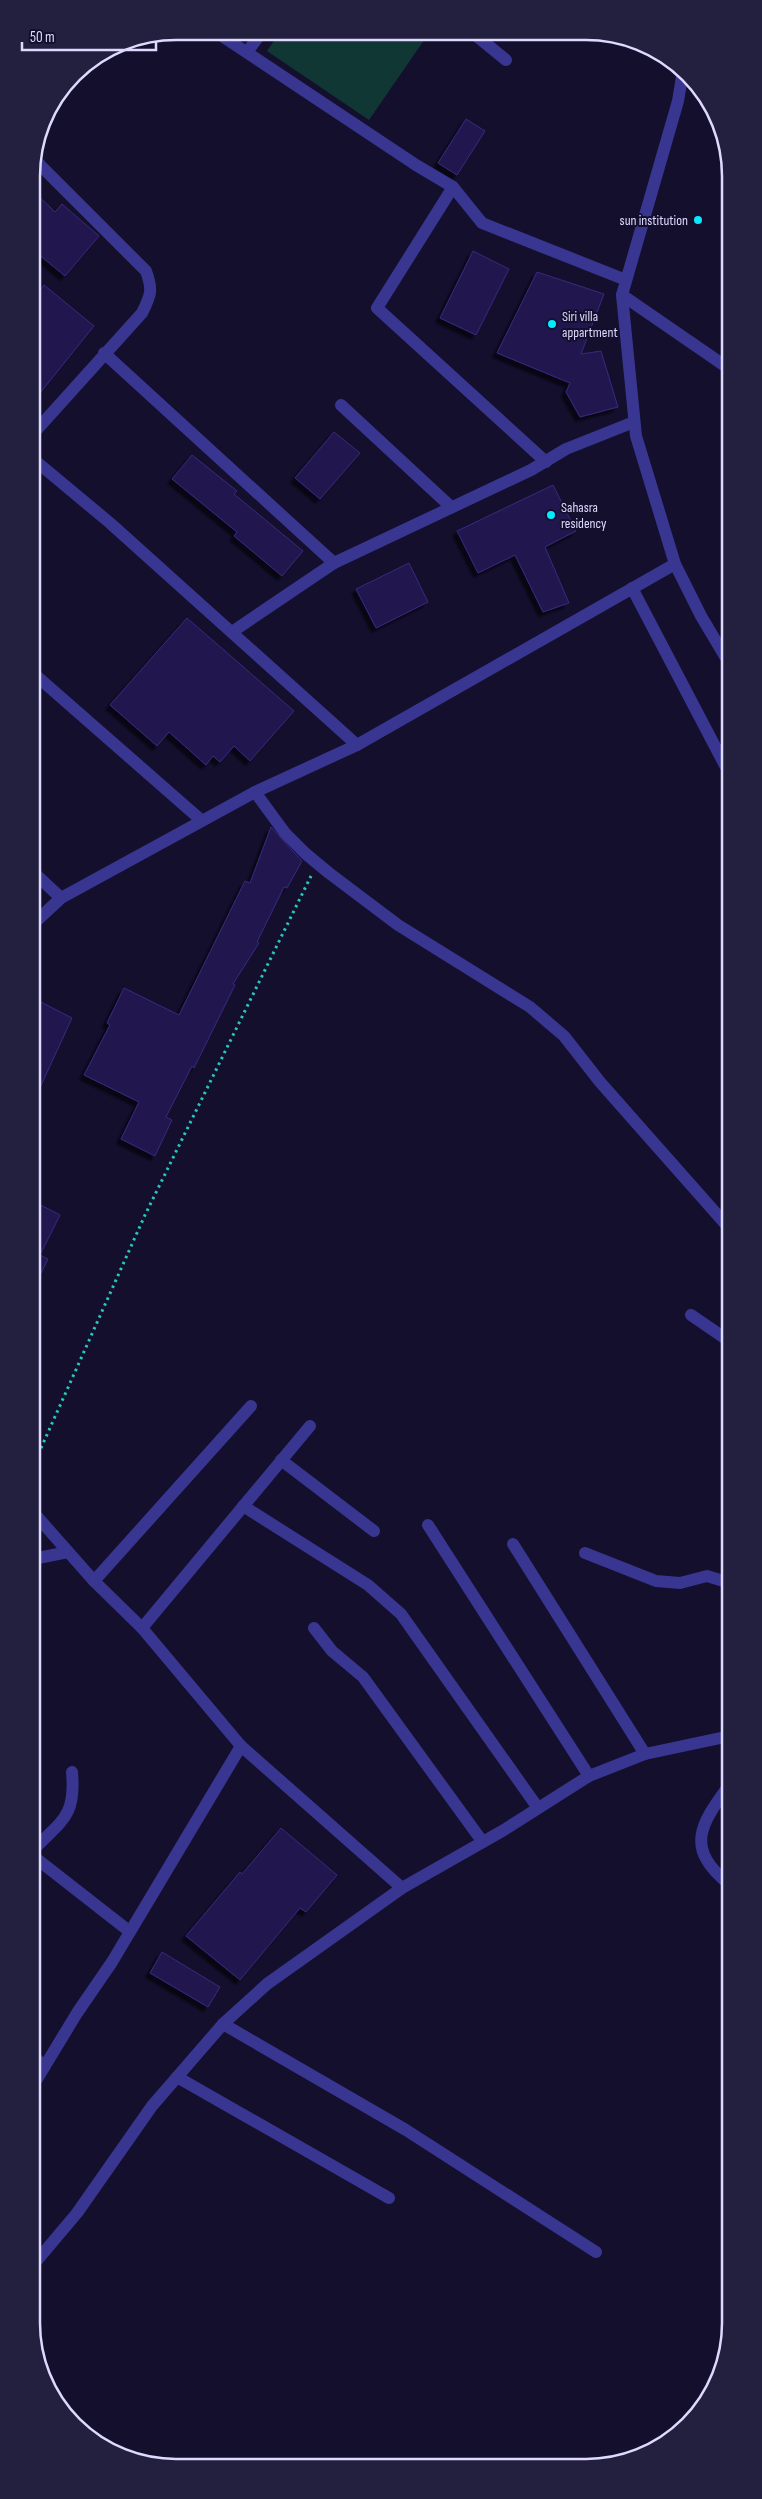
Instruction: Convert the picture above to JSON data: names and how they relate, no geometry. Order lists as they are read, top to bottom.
{
  "places": ["sun institution", "Siri villa appartment", "Sahasra residency"],
  "scale_bar": "50 m"
}
